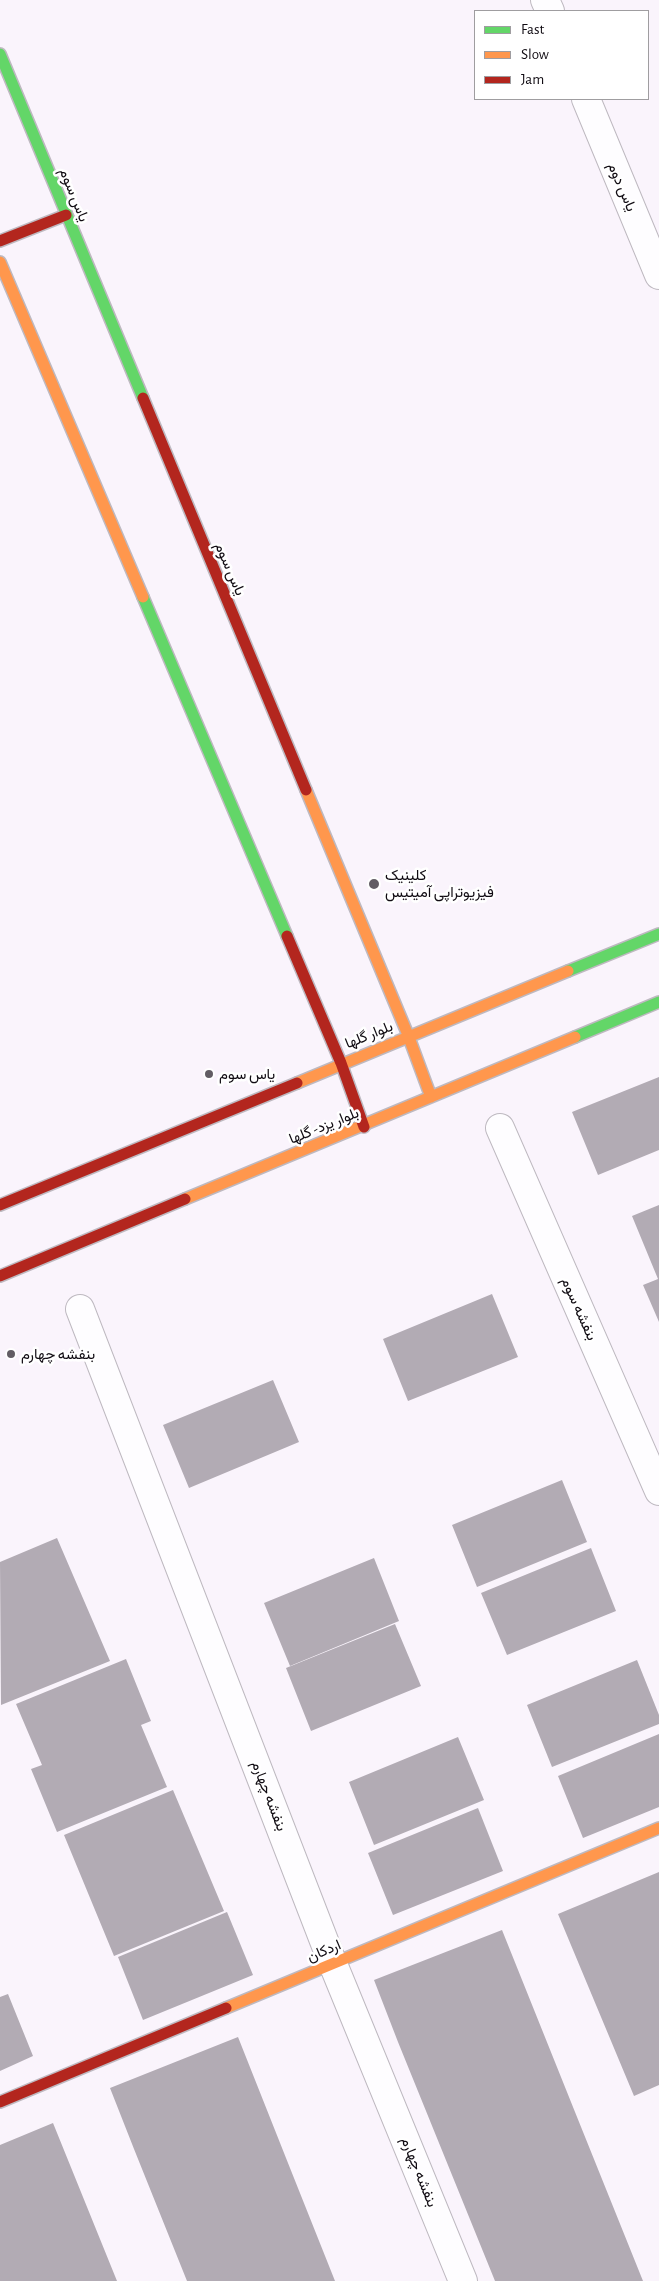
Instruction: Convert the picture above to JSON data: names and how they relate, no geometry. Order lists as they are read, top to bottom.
{
  "streets": {
    "street": [
      "یاس دوم",
      "یاس سوم",
      "بلوار گلها",
      "بلوار یزد- گلها",
      "بنفشه سوم",
      "بنفشه چهارم",
      "اردکان"
    ]
  },
  "crossings": [
    ["یاس سوم", "بلوار گلها"],
    ["یاس سوم", "بلوار یزد- گلها"],
    ["بنفشه چهارم", "اردکان"]
  ],
  "places": ["کلینیک فیزیوتراپی آمیتیس", "یاس سوم", "بنفشه چهارم"],
  "legend": ["Fast", "Slow", "Jam"]
}
